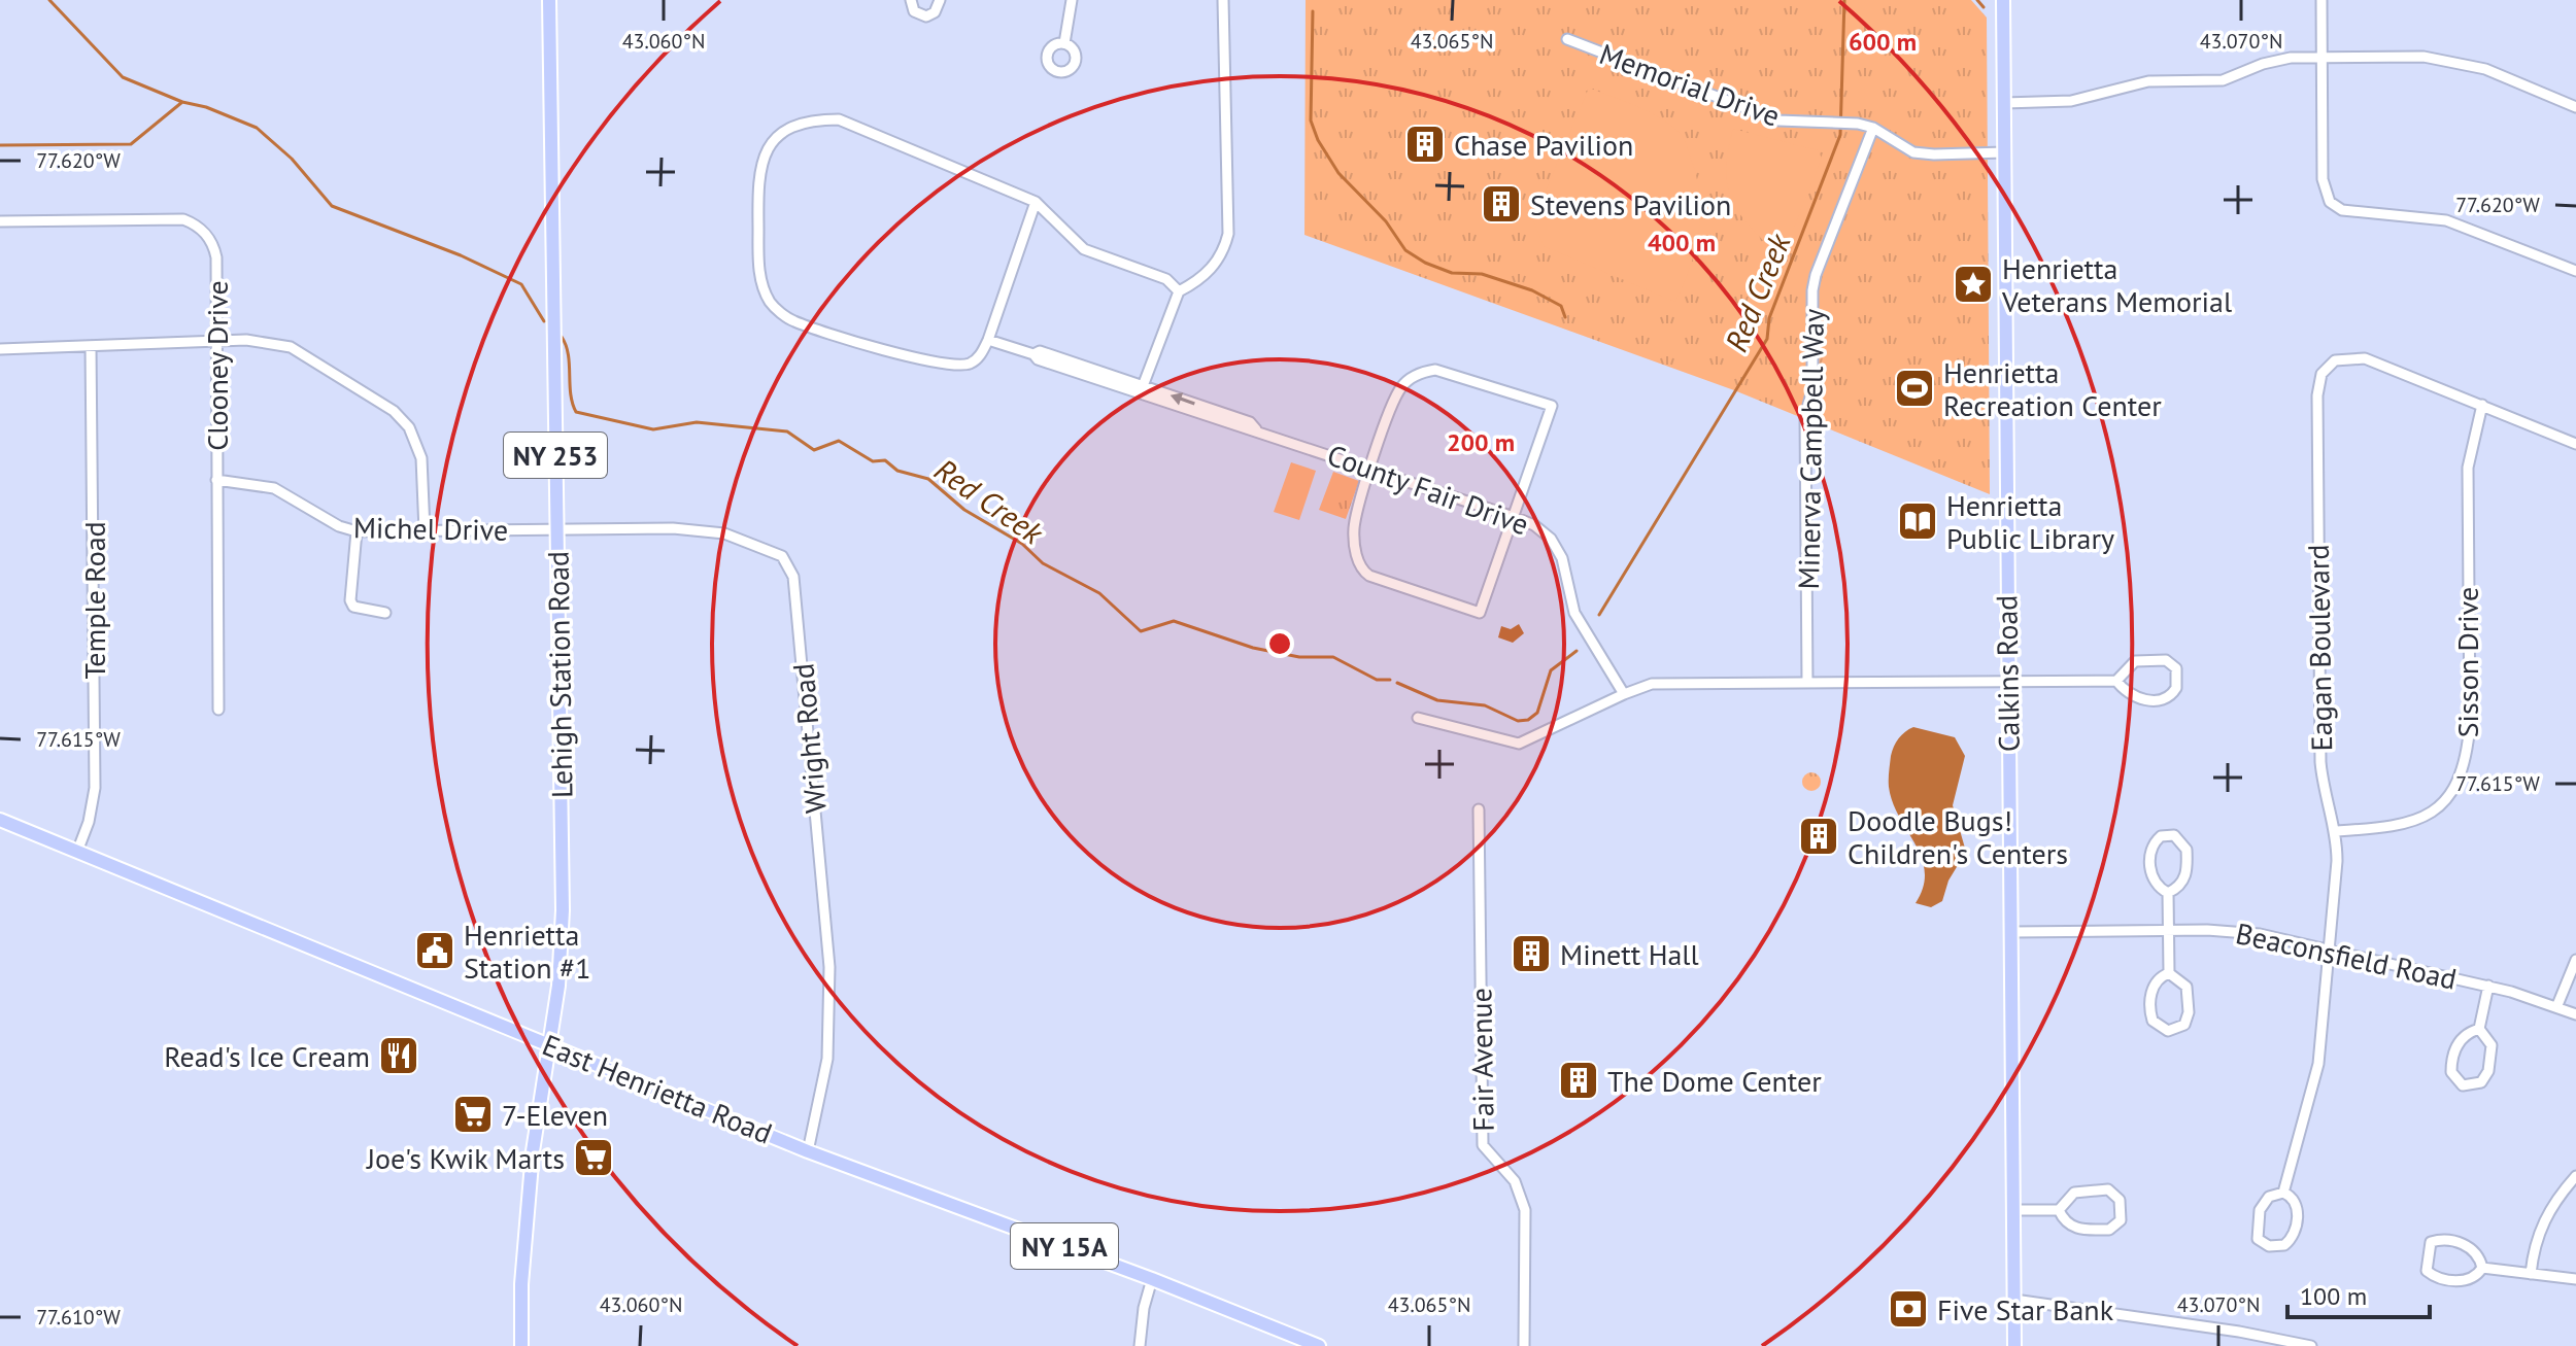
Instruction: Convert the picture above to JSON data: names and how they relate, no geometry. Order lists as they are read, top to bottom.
{
  "streets": {
    "main road": [
      "NY 253",
      "Calkins Road",
      "Lehigh Station Road",
      "East Henrietta Road",
      "NY 15A"
    ],
    "street": [
      "Memorial Drive",
      "Clooney Drive",
      "Minerva Campbell Way",
      "County Fair Drive",
      "Michel Drive",
      "Temple Road",
      "Eagan Boulevard",
      "Sisson Drive",
      "Wright Road",
      "Beaconsfield Road",
      "Fair Avenue"
    ]
  },
  "crossings": [
    ["Memorial Drive", "Minerva Campbell Way"],
    ["Memorial Drive", "Calkins Road"],
    ["Clooney Drive", "Michel Drive"],
    ["Michel Drive", "Lehigh Station Road"],
    ["Michel Drive", "Wright Road"],
    ["Temple Road", "East Henrietta Road"],
    ["Eagan Boulevard", "Sisson Drive"],
    ["Eagan Boulevard", "Beaconsfield Road"],
    ["Calkins Road", "Beaconsfield Road"],
    ["Lehigh Station Road", "Wright Road"],
    ["Lehigh Station Road", "East Henrietta Road"],
    ["Wright Road", "East Henrietta Road"]
  ],
  "water": ["Red Creek"],
  "places": {
    "building": [
      "Chase Pavilion",
      "Stevens Pavilion",
      "Doodle Bugs! Children's Centers",
      "Minett Hall",
      "The Dome Center"
    ],
    "place": ["Henrietta Veterans Memorial"],
    "sports": ["Henrietta Recreation Center"],
    "library": ["Henrietta Public Library"],
    "public building": ["Henrietta Station #1"],
    "restaurant": ["Read's Ice Cream"],
    "supermarket": ["7-Eleven", "Joe's Kwik Marts"],
    "bank": ["Five Star Bank"]
  },
  "scale_bar": "100 m",
  "coordinates": [
    "43.060°N",
    "43.065°N",
    "43.070°N",
    "77.620°W",
    "77.615°W",
    "77.610°W"
  ],
  "rings": ["600 m", "400 m", "200 m"]
}
